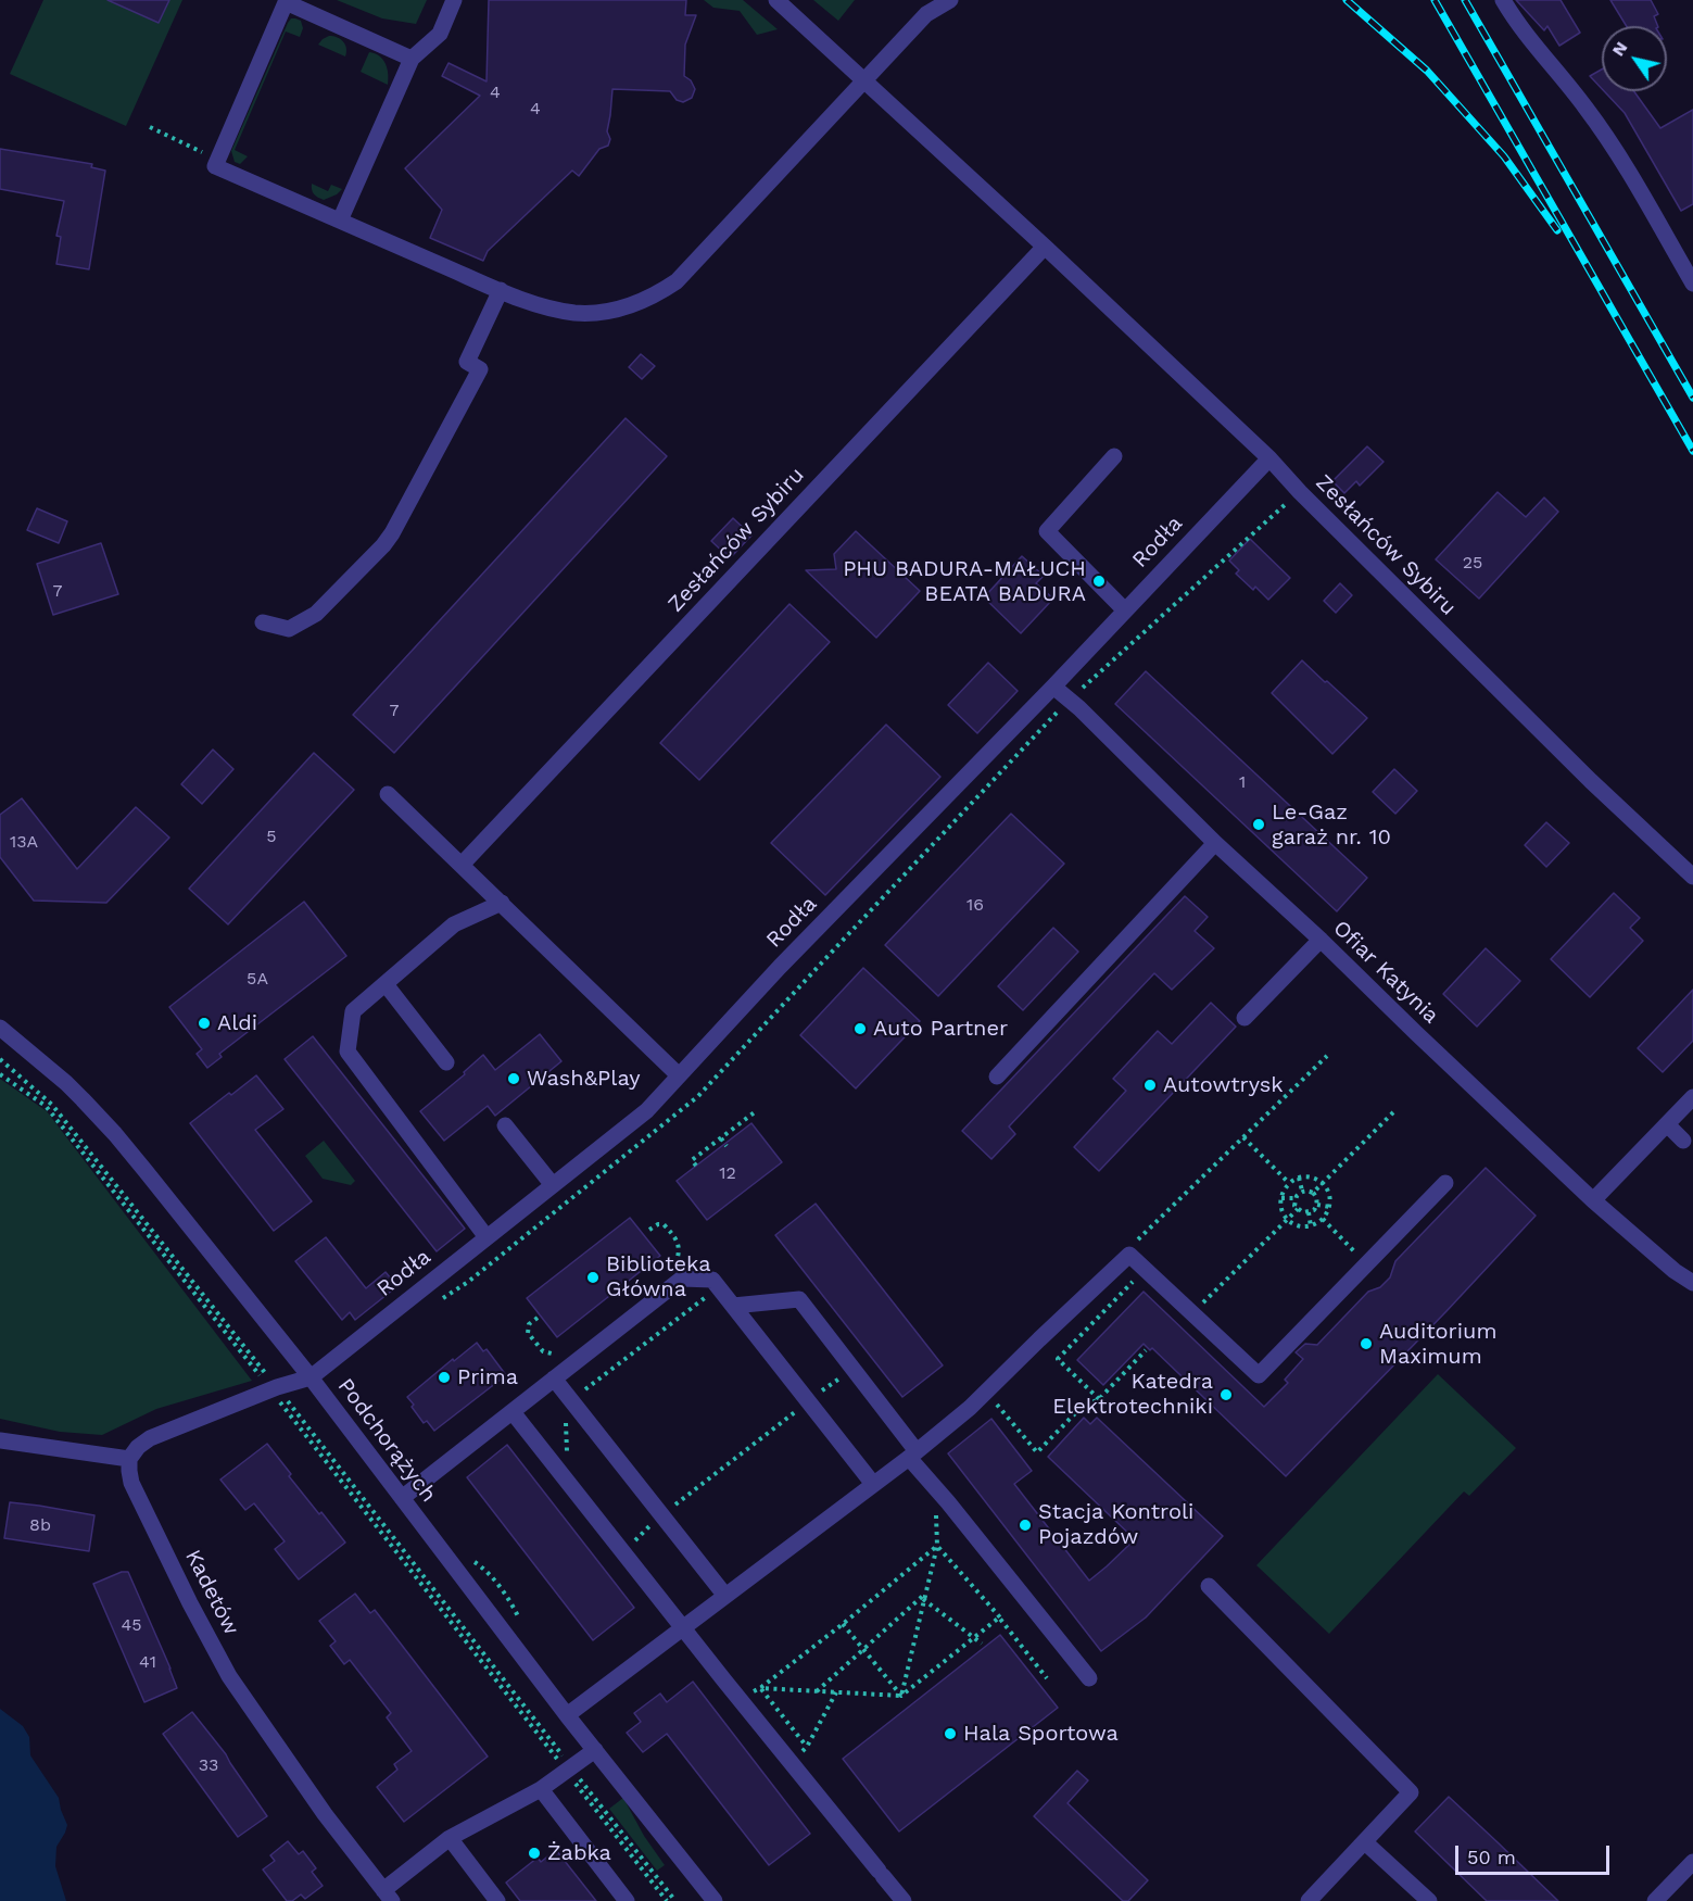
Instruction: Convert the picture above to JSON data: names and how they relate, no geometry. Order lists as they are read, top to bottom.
{
  "streets": {
    "street": [
      "Zesłańców Sybiru",
      "Rodła",
      "Ofiar Katynia",
      "Podchorążych",
      "Kadetów"
    ]
  },
  "crossings": [
    ["Zesłańców Sybiru", "Rodła"],
    ["Rodła", "Ofiar Katynia"],
    ["Rodła", "Podchorążych"]
  ],
  "places": [
    "PHU BADURA-MAŁUCH BEATA BADURA",
    "Le-Gaz garaż nr. 10",
    "Aldi",
    "Auto Partner",
    "Wash&Play",
    "Autowtrysk",
    "Biblioteka Główna",
    "Auditorium Maximum",
    "Prima",
    "Katedra Elektrotechniki",
    "Stacja Kontroli Pojazdów",
    "Hala Sportowa",
    "Żabka"
  ],
  "house_numbers": [
    "4",
    "4",
    "25",
    "7",
    "7",
    "1",
    "5",
    "13A",
    "16",
    "5A",
    "12",
    "8b",
    "45",
    "41",
    "33"
  ],
  "scale_bar": "50 m",
  "north": "top left"
}
